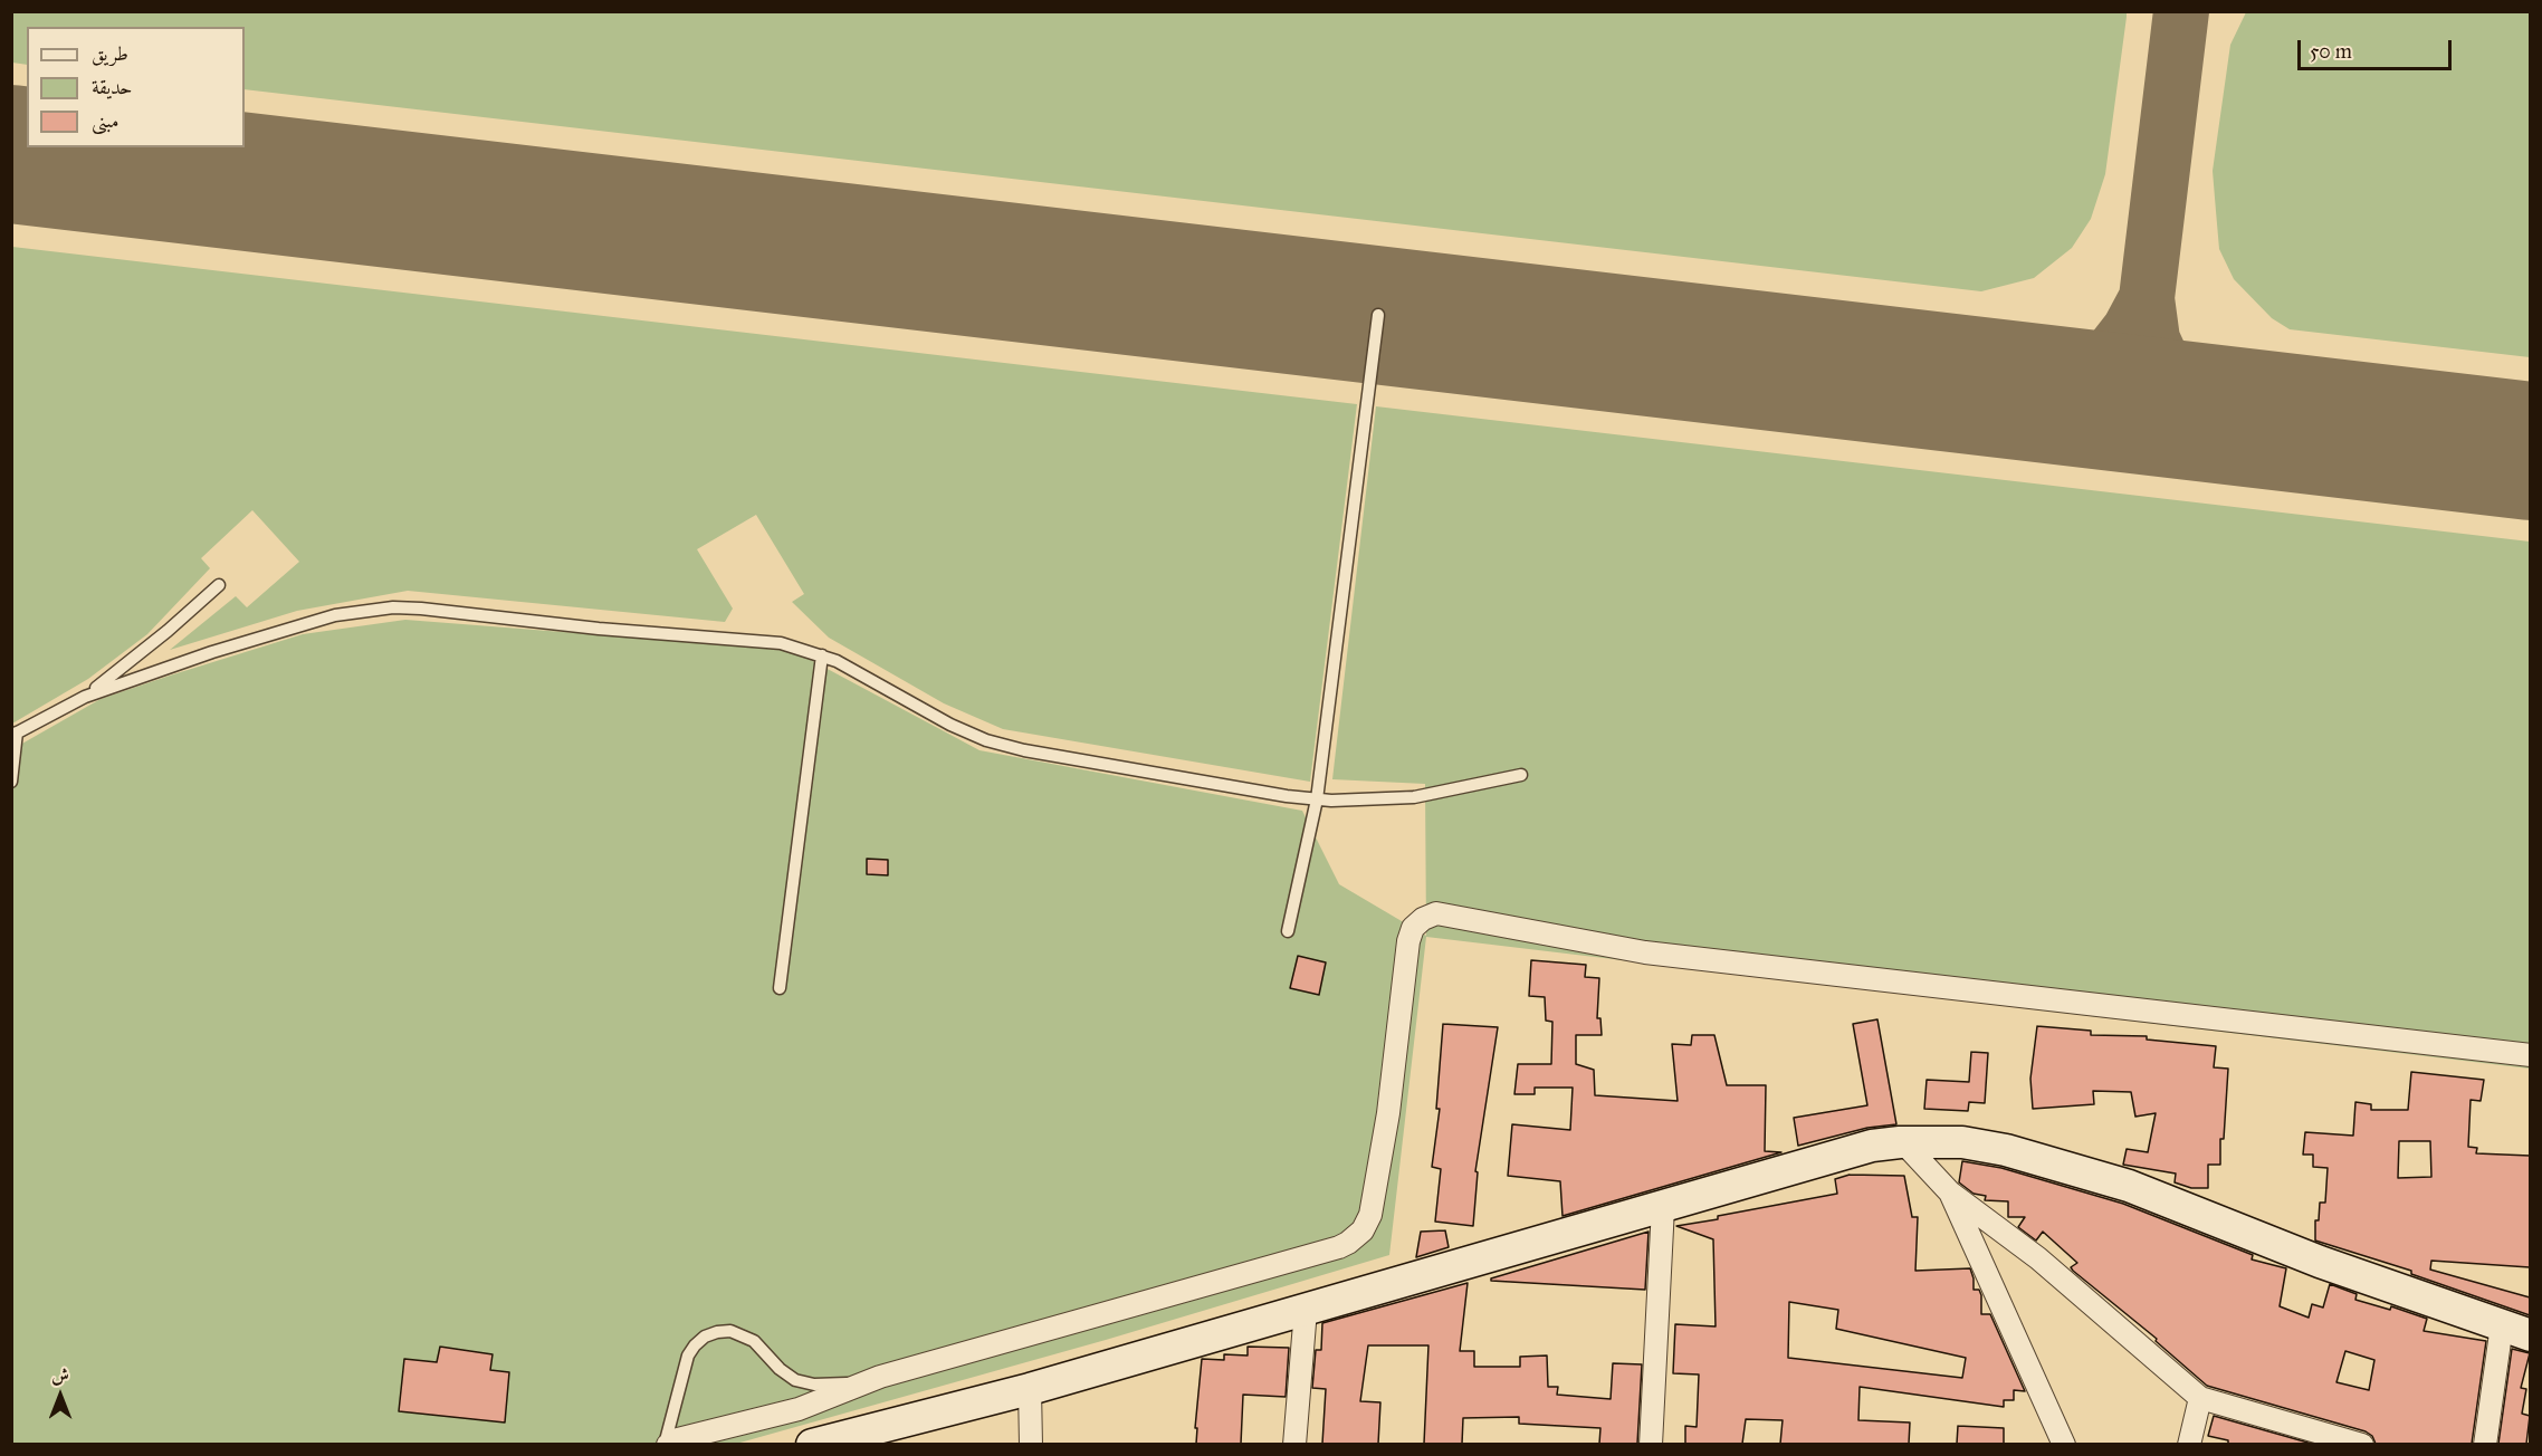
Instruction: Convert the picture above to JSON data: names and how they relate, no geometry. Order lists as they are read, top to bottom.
{
  "legend": ["طريق", "حديقة", "مبنى"],
  "scale_bar": "50 m",
  "north": "top"
}
